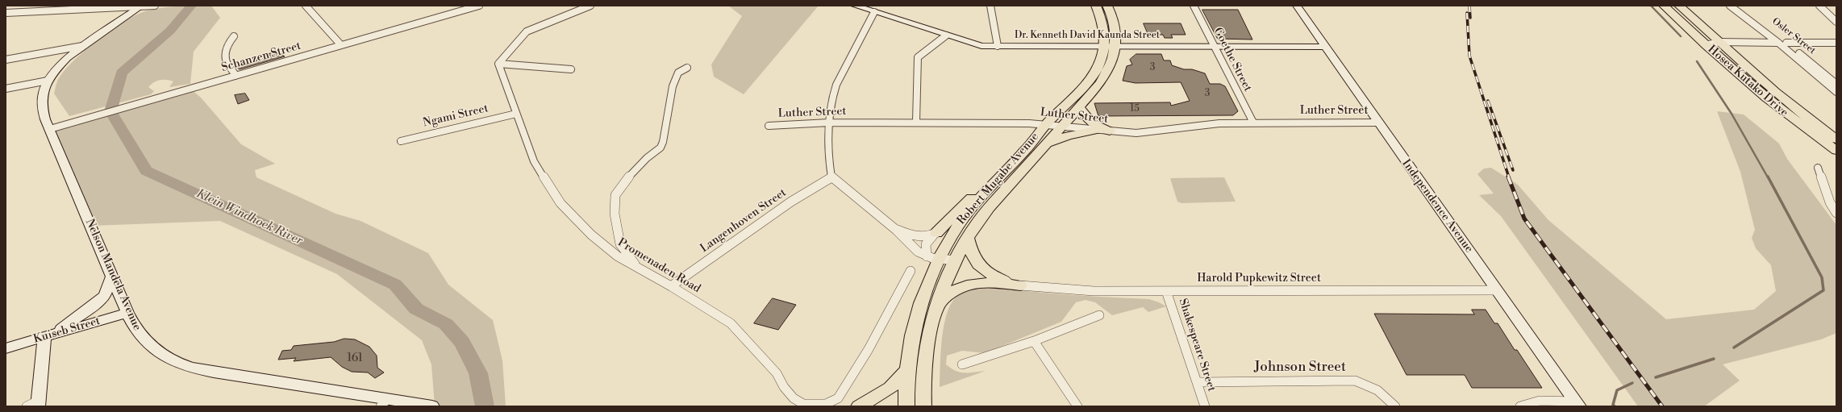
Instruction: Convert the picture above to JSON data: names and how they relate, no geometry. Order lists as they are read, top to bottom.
{
  "streets": {
    "main road": [
      "Dr. Kenneth David Kaunda Street",
      "Hosea Kutako Drive",
      "Robert Mugabe Avenue",
      "Independence Avenue",
      "Nelson Mandela Avenue",
      "Kuiseb Street"
    ],
    "street": [
      "Osler Street",
      "Schanzen Street",
      "Goethe Street",
      "Luther Street",
      "Ngami Street",
      "Langenhoven Street",
      "Promenaden Road",
      "Harold Pupkewitz Street",
      "Shakespeare Street",
      "Johnson Street"
    ]
  },
  "crossings": [
    ["Dr. Kenneth David Kaunda Street", "Goethe Street"],
    ["Dr. Kenneth David Kaunda Street", "Robert Mugabe Avenue"],
    ["Dr. Kenneth David Kaunda Street", "Independence Avenue"],
    ["Schanzen Street", "Nelson Mandela Avenue"],
    ["Goethe Street", "Luther Street"],
    ["Luther Street", "Robert Mugabe Avenue"],
    ["Luther Street", "Independence Avenue"],
    ["Ngami Street", "Promenaden Road"],
    ["Independence Avenue", "Harold Pupkewitz Street"],
    ["Langenhoven Street", "Promenaden Road"],
    ["Nelson Mandela Avenue", "Kuiseb Street"],
    ["Harold Pupkewitz Street", "Shakespeare Street"],
    ["Shakespeare Street", "Johnson Street"]
  ],
  "water": ["Klein Windhoek River"],
  "house_numbers": [
    "3",
    "3",
    "15",
    "161"
  ]
}
